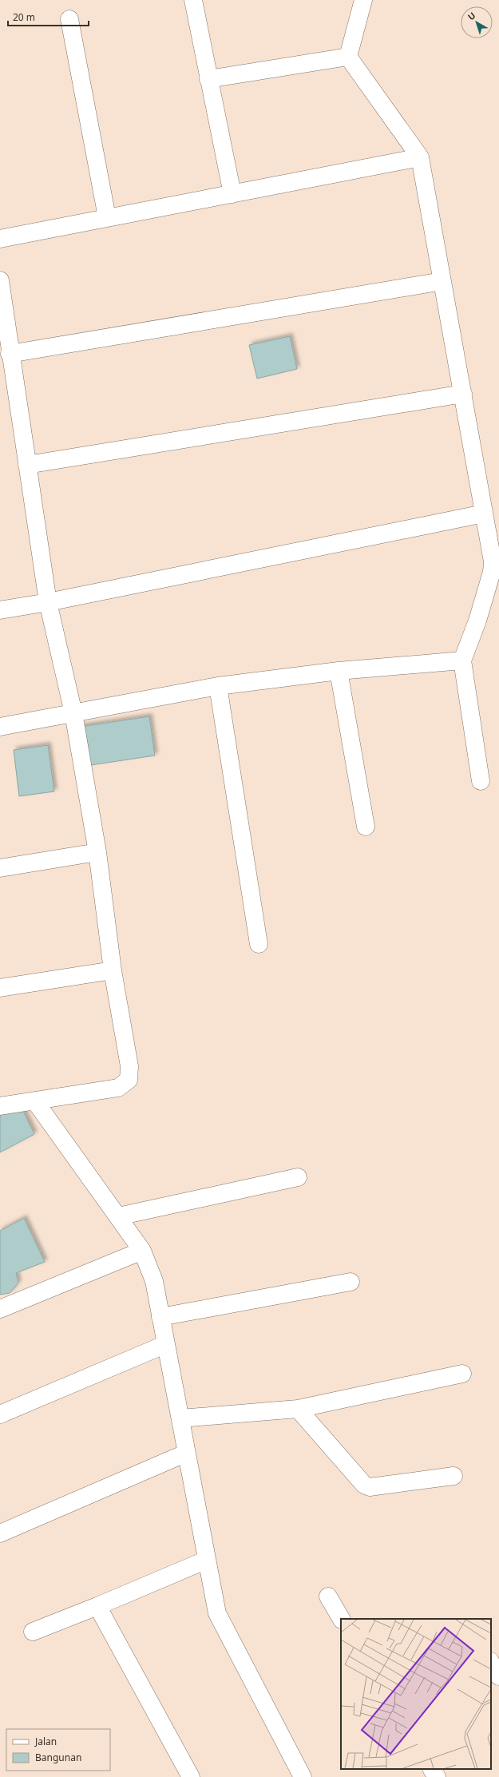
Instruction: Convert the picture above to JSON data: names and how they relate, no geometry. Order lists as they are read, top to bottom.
{
  "legend": ["Jalan", "Bangunan"],
  "scale_bar": "20 m",
  "north": "top left"
}
